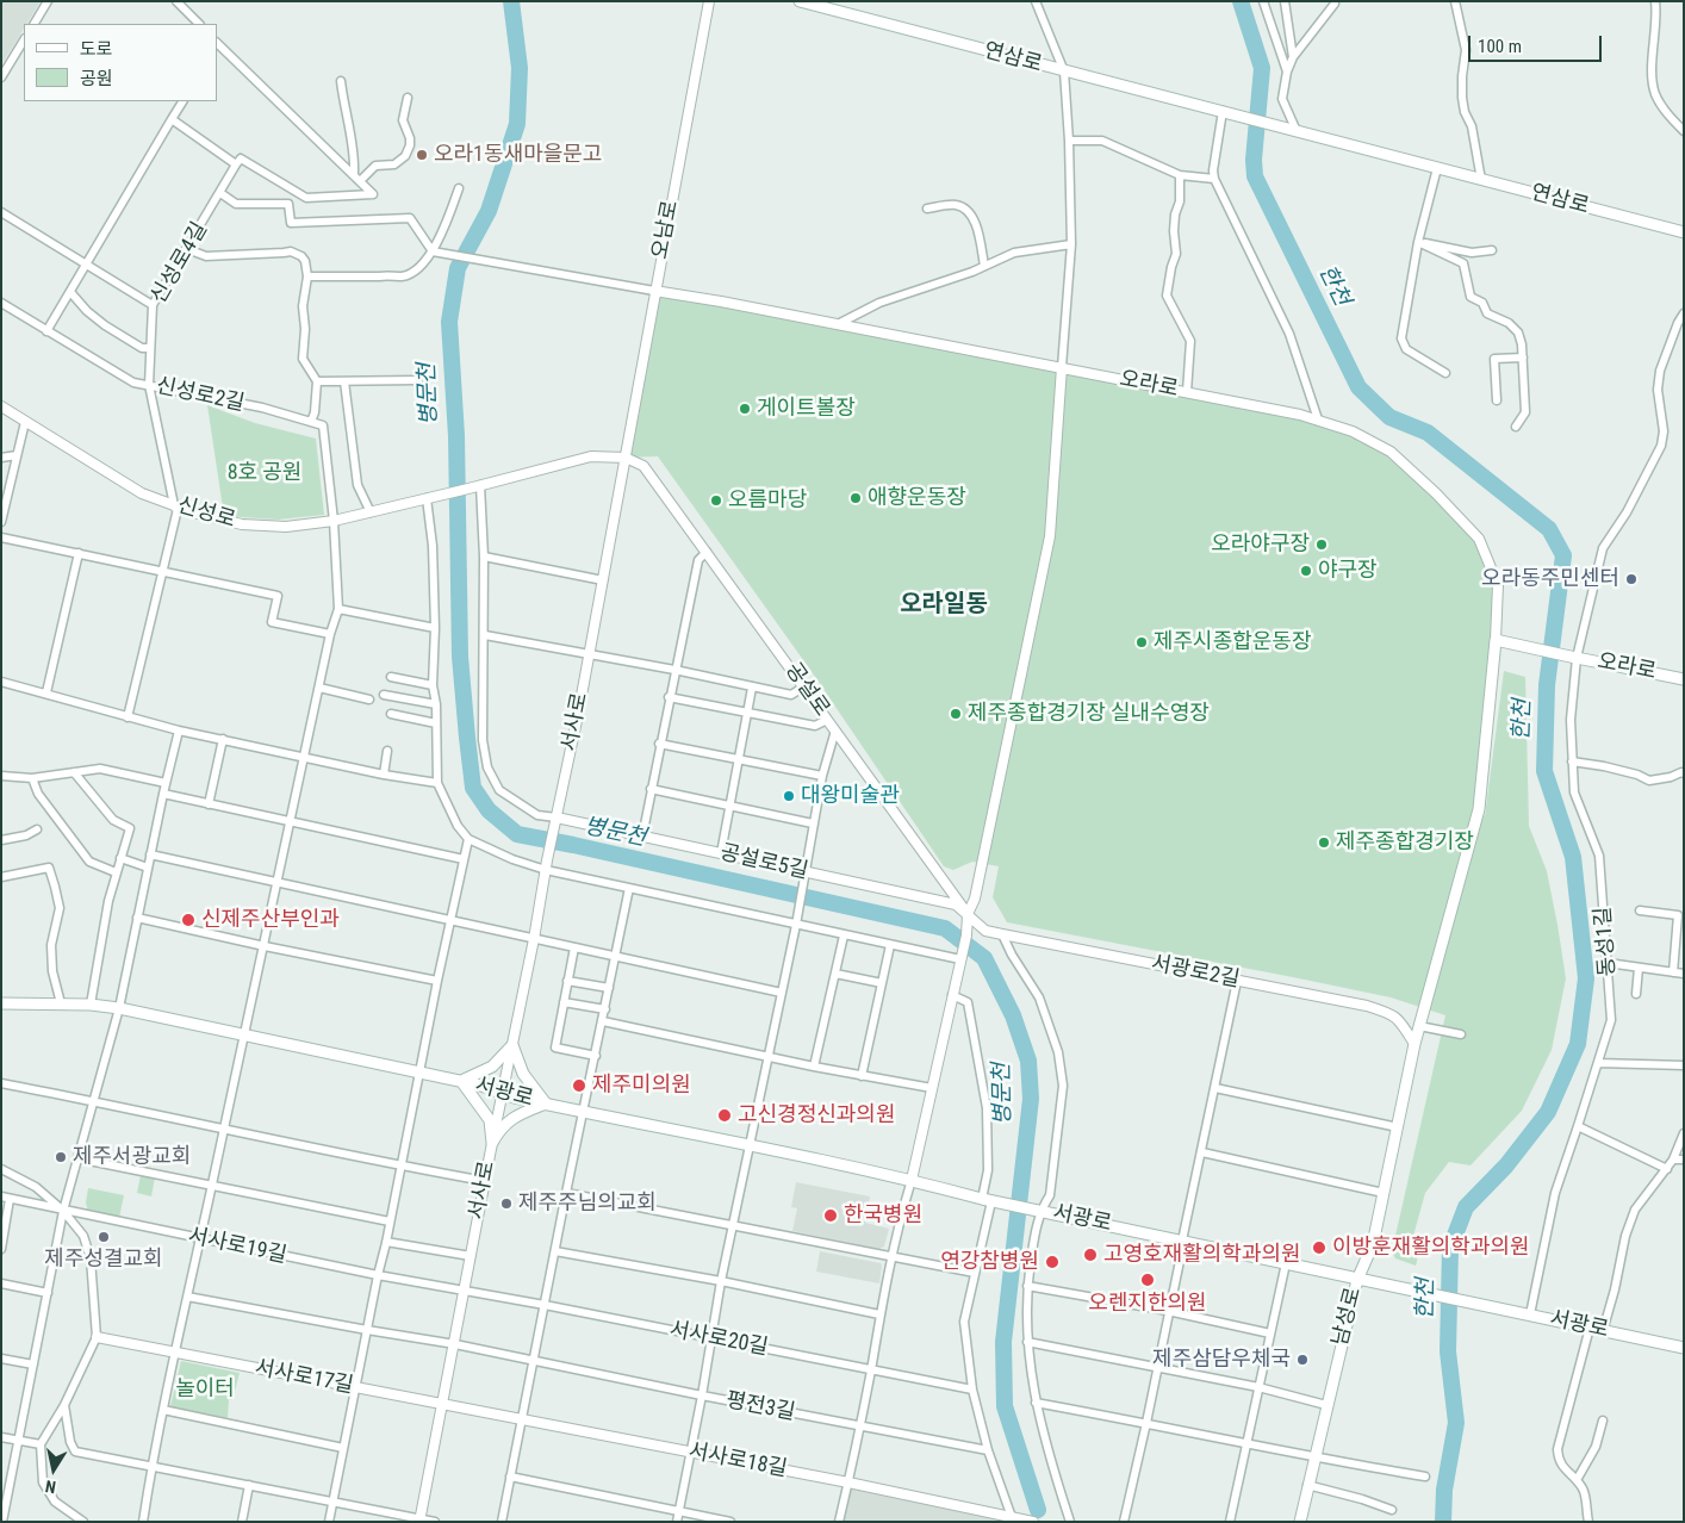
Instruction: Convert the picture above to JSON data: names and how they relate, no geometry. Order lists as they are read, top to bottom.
{
  "streets": {
    "main road": [
      "연삼로",
      "오라로",
      "서광로",
      "남성로"
    ],
    "street": [
      "오남로",
      "신성로4길",
      "신성로2길",
      "신성로",
      "공설로",
      "서사로",
      "공설로5길",
      "동성1길",
      "서광로2길",
      "서사로19길",
      "서사로20길",
      "서사로17길",
      "평전3길",
      "서사로18길"
    ]
  },
  "crossings": [
    ["오남로", "오라로"],
    ["오남로", "공설로"],
    ["오남로", "서사로"],
    ["신성로4길", "신성로2길"],
    ["신성로4길", "신성로"],
    ["오라로", "동성1길"],
    ["오라로", "남성로"],
    ["공설로", "서사로"],
    ["공설로", "공설로5길"],
    ["공설로", "서광로2길"],
    ["서사로", "공설로5길"],
    ["서사로", "서광로"],
    ["서사로", "서사로19길"],
    ["서사로", "서사로20길"],
    ["서사로", "서사로17길"],
    ["서사로", "평전3길"],
    ["서사로", "서사로18길"],
    ["공설로5길", "서광로2길"],
    ["동성1길", "서광로"],
    ["서광로2길", "서광로"],
    ["서광로2길", "남성로"],
    ["서광로", "남성로"],
    ["서사로19길", "서사로20길"],
    ["서사로17길", "서사로18길"]
  ],
  "districts": ["오라일동"],
  "water": ["한천", "병문천"],
  "parks": ["8호 공원", "놀이터"],
  "places": [
    "오라1동새마을문고",
    "게이트볼장",
    "애향운동장",
    "오름마당",
    "오라야구장",
    "야구장",
    "오라동주민센터",
    "제주시종합운동장",
    "제주종합경기장 실내수영장",
    "대왕미술관",
    "제주종합경기장",
    "신제주산부인과",
    "제주미의원",
    "고신경정신과의원",
    "제주서광교회",
    "제주주님의교회",
    "한국병원",
    "제주성결교회",
    "이방훈재활의학과의원",
    "고영호재활의학과의원",
    "연강참병원",
    "오렌지한의원",
    "제주삼담우체국"
  ],
  "legend": ["도로", "공원"],
  "scale_bar": "100 m",
  "north": "bottom"
}
